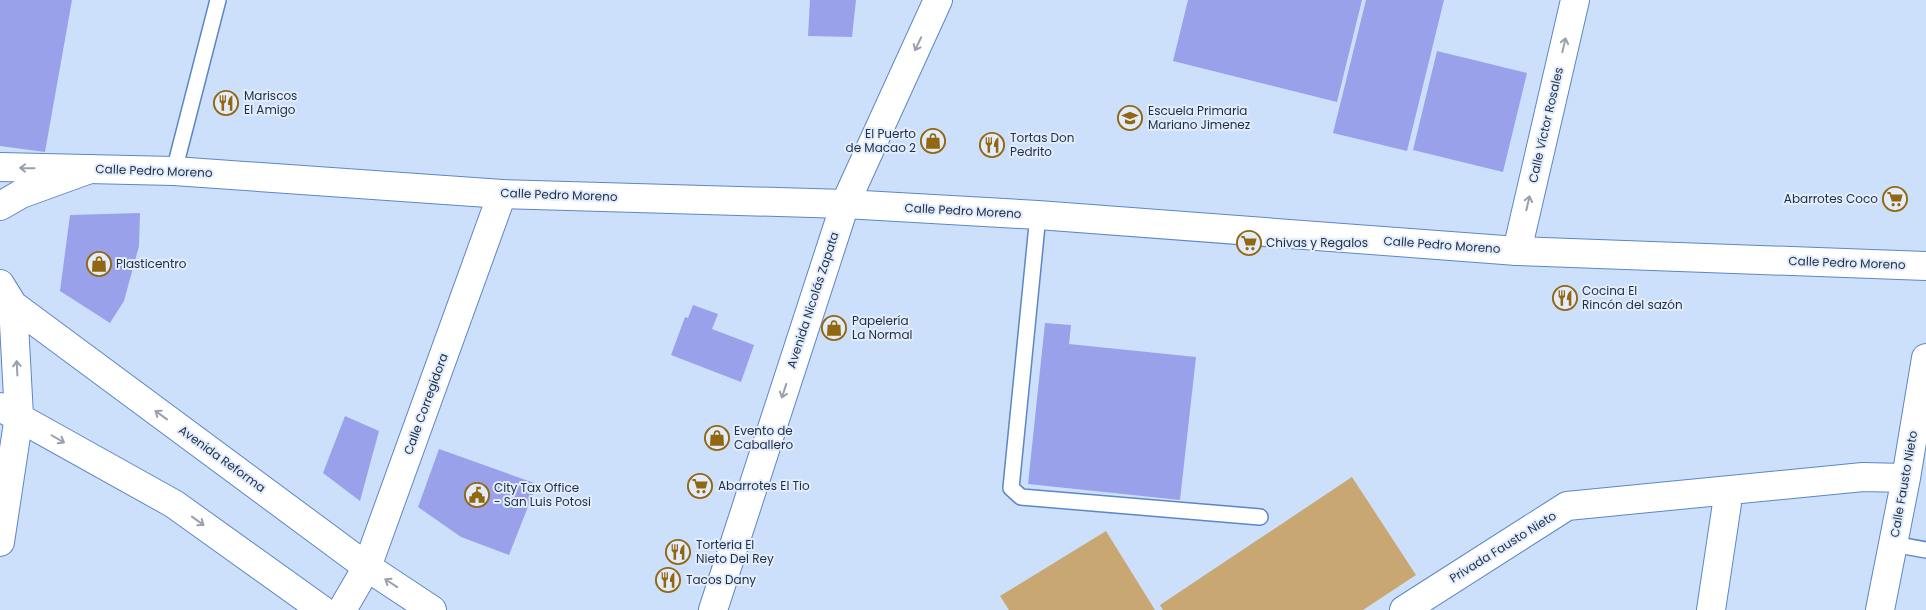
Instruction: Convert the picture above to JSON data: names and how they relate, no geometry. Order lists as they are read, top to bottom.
{
  "streets": {
    "street": [
      "Calle Víctor Rosales",
      "Calle Pedro Moreno",
      "Avenida Nicolás Zapata",
      "Calle Corregidora",
      "Avenida Reforma",
      "Calle Fausto Nieto",
      "Privada Fausto Nieto"
    ]
  },
  "crossings": [
    ["Calle Víctor Rosales", "Calle Pedro Moreno"],
    ["Calle Pedro Moreno", "Avenida Nicolás Zapata"],
    ["Calle Pedro Moreno", "Calle Corregidora"],
    ["Calle Corregidora", "Avenida Reforma"],
    ["Calle Fausto Nieto", "Privada Fausto Nieto"]
  ],
  "one_way": ["Calle Víctor Rosales", "Avenida Nicolás Zapata"],
  "places": {
    "restaurant": [
      "Mariscos El Amigo",
      "Tortas Don Pedrito",
      "Cocina El Rincón del sazón",
      "Torteria El Nieto Del Rey",
      "Tacos Dany"
    ],
    "school or university": ["Escuela Primaria Mariano Jimenez"],
    "shop": [
      "El Puerto de Macao 2",
      "Plasticentro",
      "Papelería La Normal",
      "Evento de Caballero"
    ],
    "supermarket": ["Abarrotes Coco", "Chivas y Regalos", "Abarrotes El Tio"],
    "public building": ["City Tax Office - San Luis Potosi"]
  }
}
